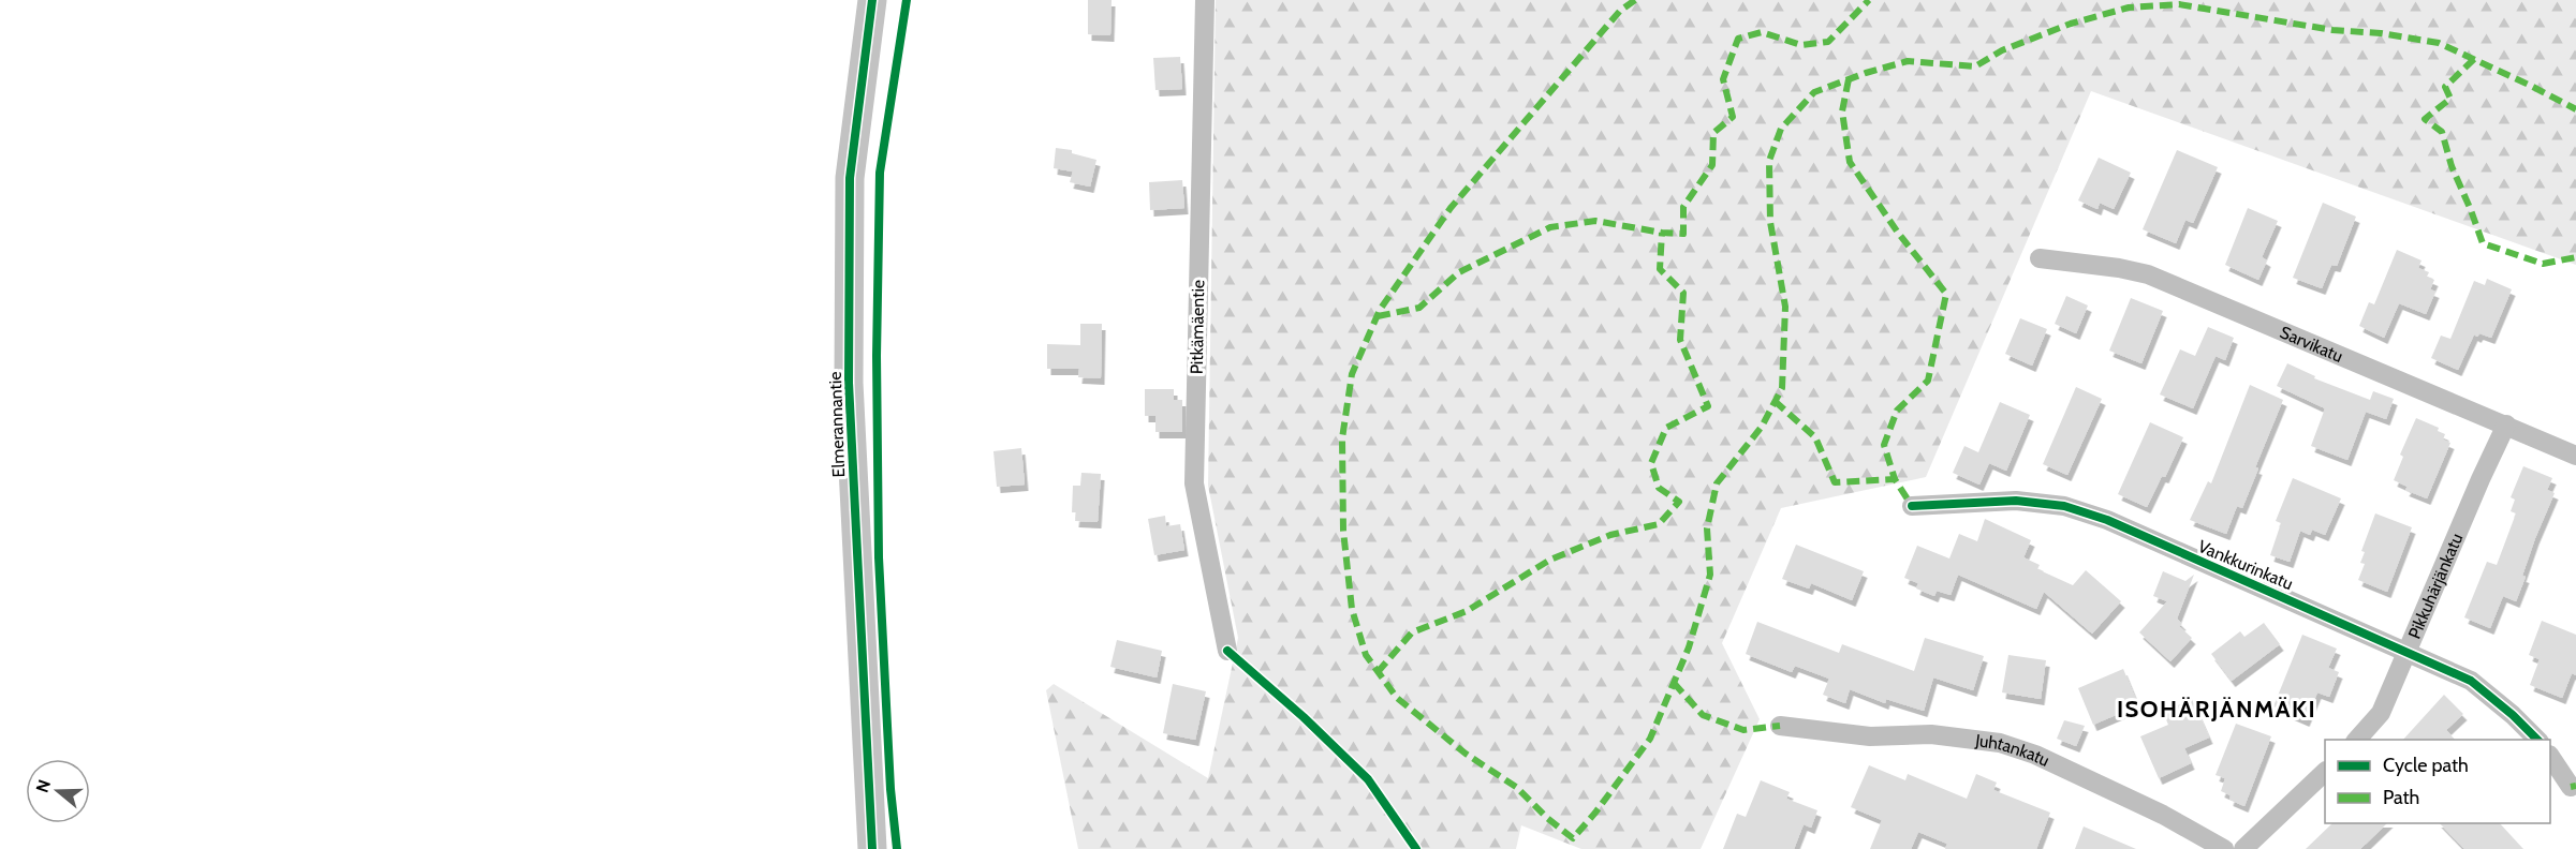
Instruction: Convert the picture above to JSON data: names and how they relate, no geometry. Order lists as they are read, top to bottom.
{
  "streets": {
    "street": [
      "Pitkämäentie",
      "Sarvikatu",
      "Elmerannantie",
      "Vankkurinkatu",
      "Pikkuhärjänkatu",
      "Juhtankatu"
    ]
  },
  "crossings": [
    ["Sarvikatu", "Pikkuhärjänkatu"],
    ["Vankkurinkatu", "Pikkuhärjänkatu"]
  ],
  "districts": ["ISOHÄRJÄNMÄKI"],
  "legend": ["Cycle path", "Path"],
  "north": "left"
}
